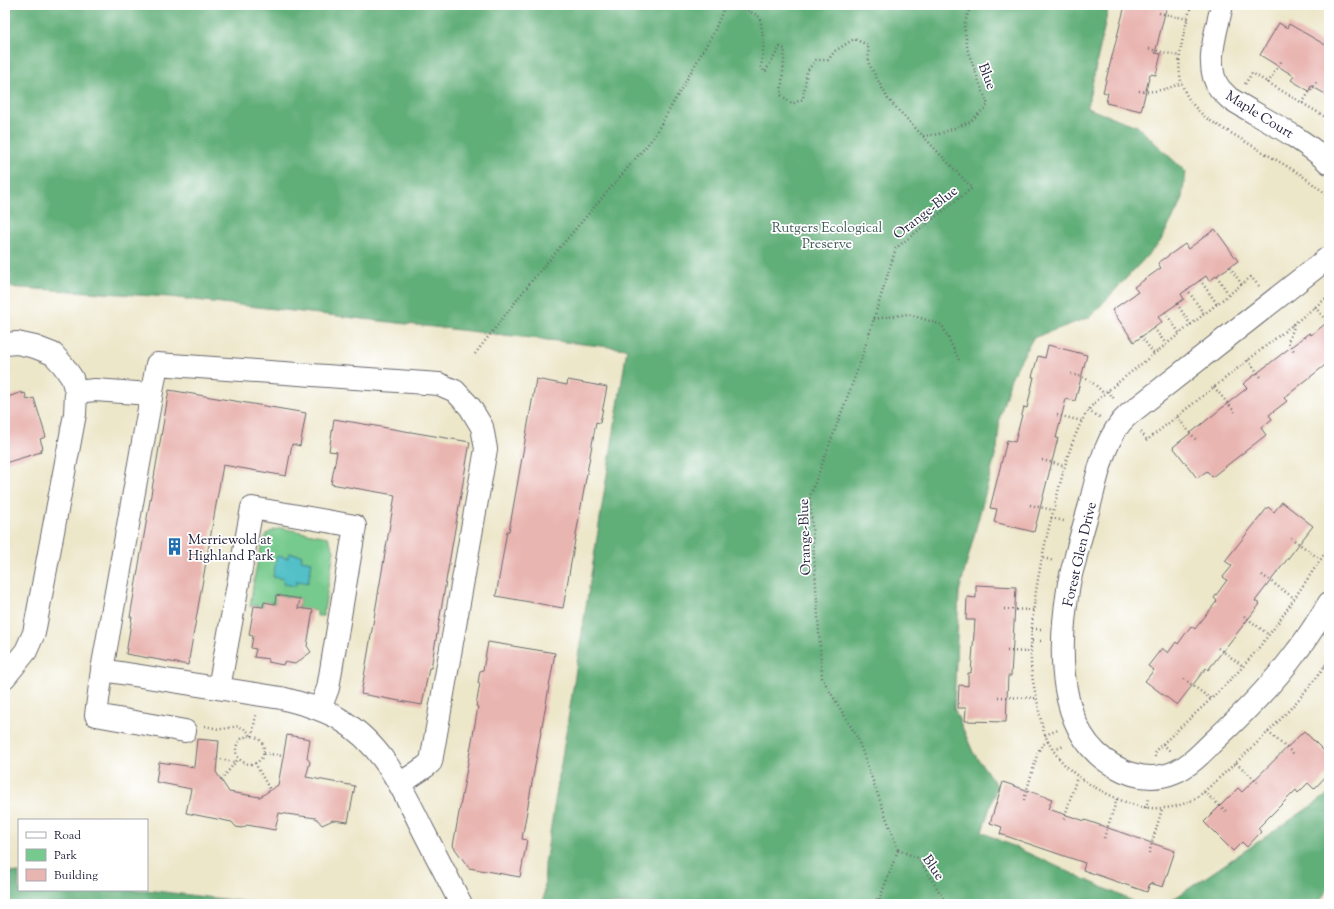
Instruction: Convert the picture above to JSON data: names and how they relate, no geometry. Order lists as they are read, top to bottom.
{
  "streets": {
    "street": ["Maple Court", "Forest Glen Drive"],
    "path": ["Blue", "Orange-Blue"]
  },
  "crossings": [
    ["Blue", "Orange-Blue"]
  ],
  "parks": ["Rutgers Ecological Preserve"],
  "places": {
    "building": ["Merriewold at Highland Park"]
  },
  "legend": ["Road", "Park", "Building"]
}
